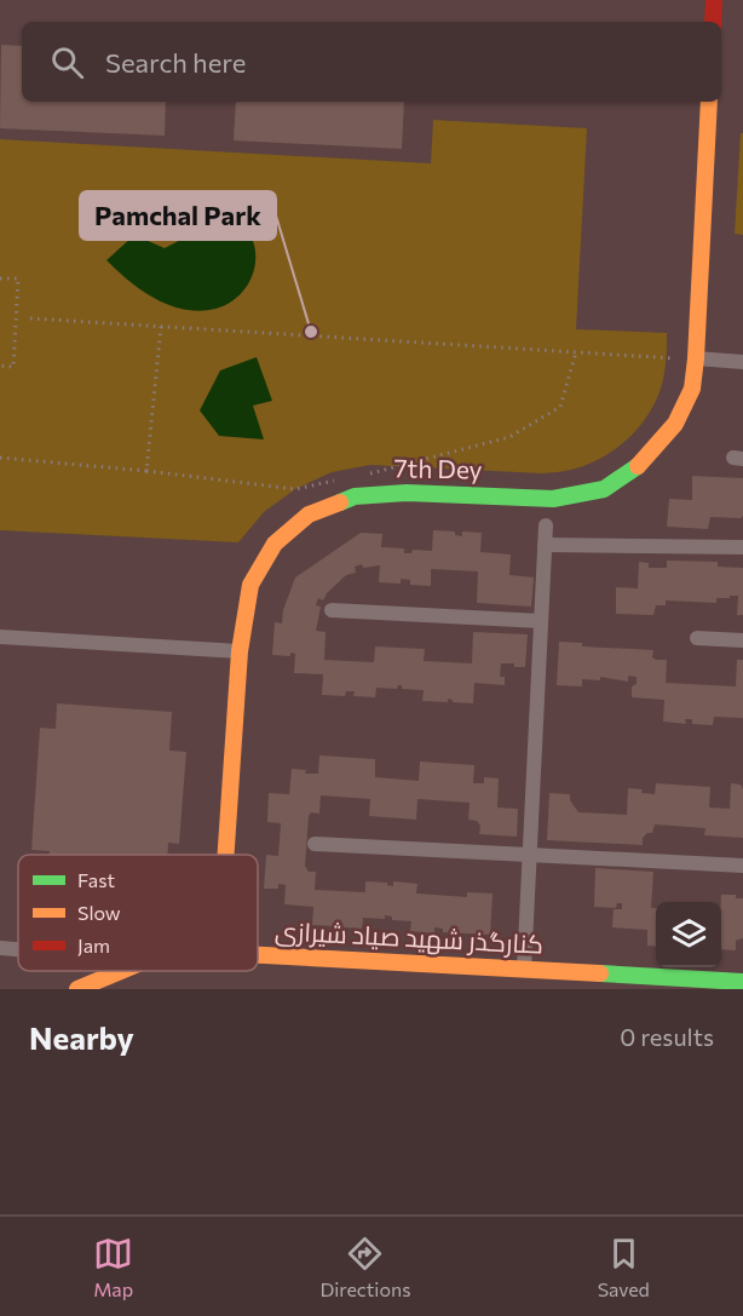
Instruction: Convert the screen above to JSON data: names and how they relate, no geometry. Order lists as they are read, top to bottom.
{
  "streets": {
    "street": ["7th Dey", "کنارگذر شهید صیاد شیرازی"]
  },
  "places": ["Pamchal Park"],
  "legend": ["Fast", "Slow", "Jam"],
  "page": {
    "search": "Search here",
    "heading": ["Nearby", "0 results"],
    "nav": ["Map", "Directions", "Saved"]
  }
}
